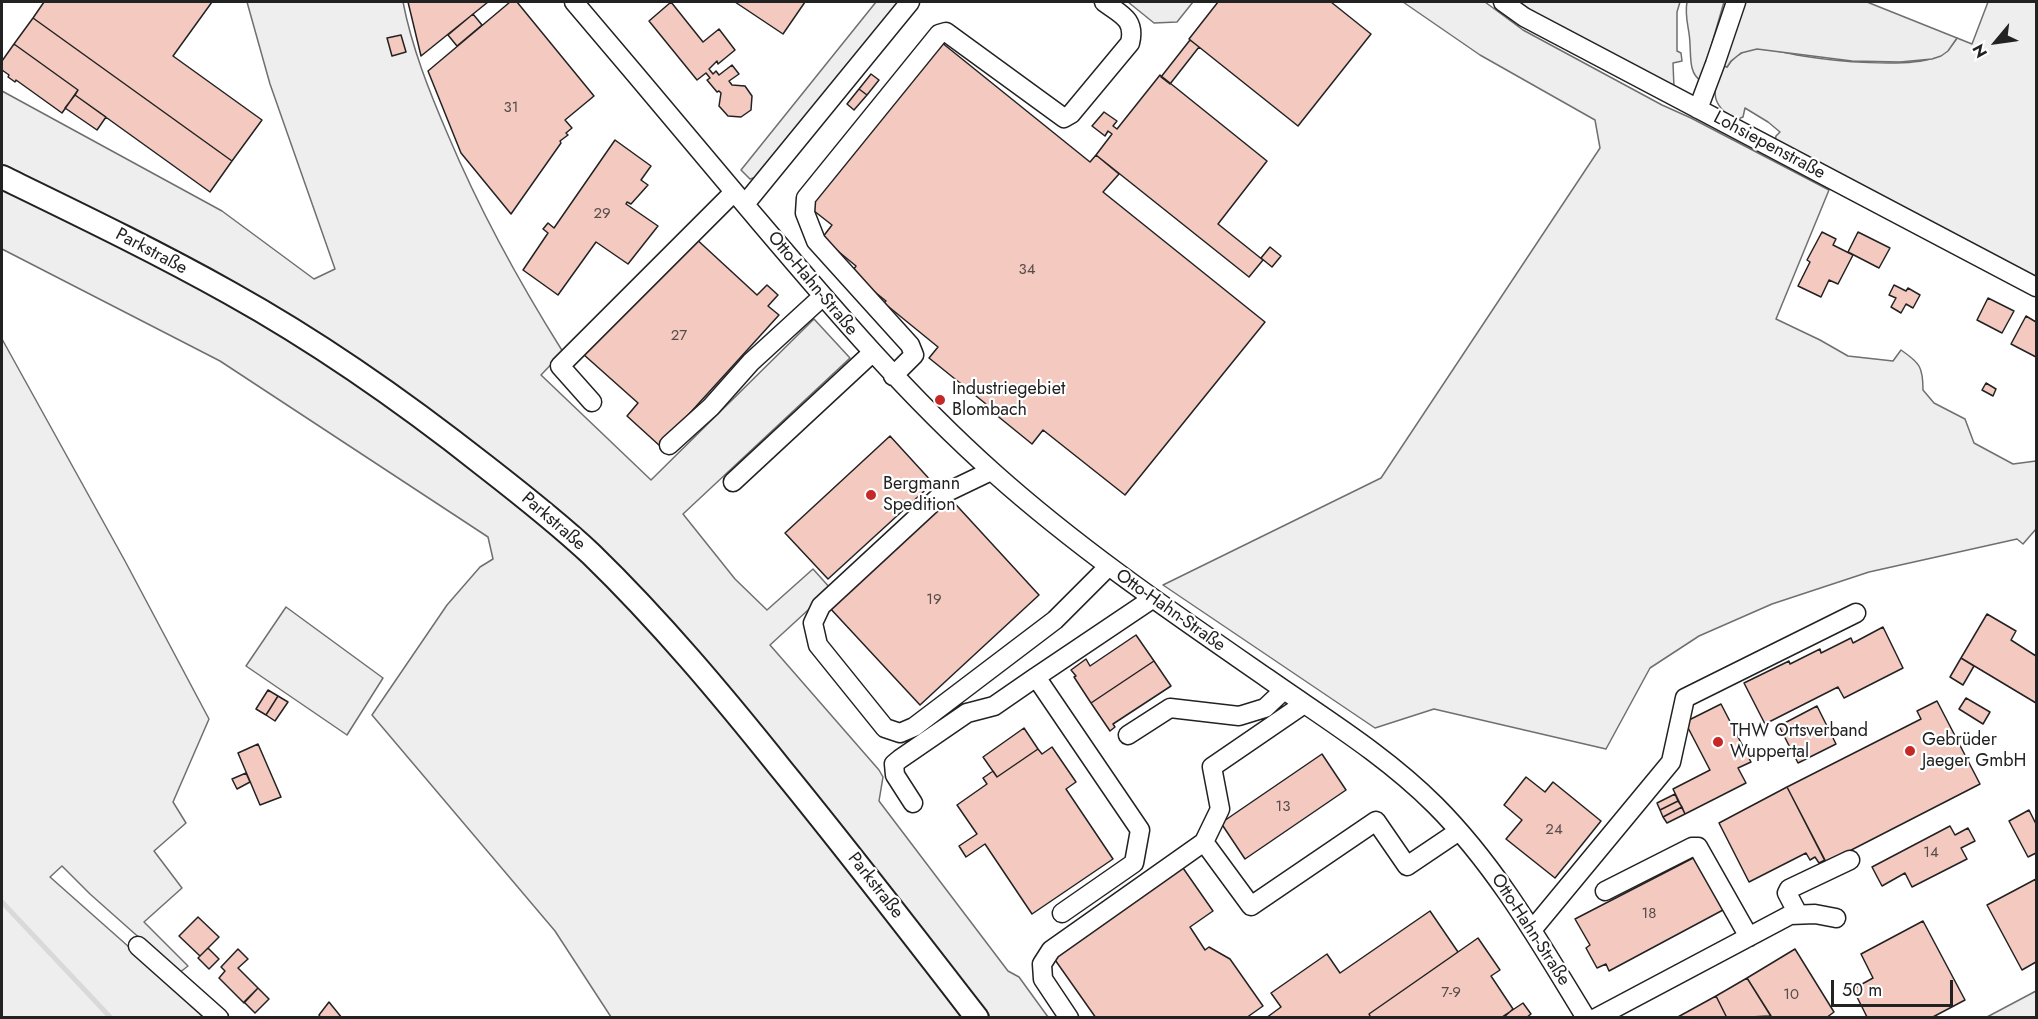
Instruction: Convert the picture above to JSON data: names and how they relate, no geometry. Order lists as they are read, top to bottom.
{
  "streets": {
    "main road": ["Parkstraße"],
    "street": ["Lohsiepenstraße", "Otto-Hahn-Straße"]
  },
  "places": [
    "Industriegebiet Blombach",
    "Bergmann Spedition",
    "THW Ortsverband Wuppertal",
    "Gebrüder Jaeger GmbH"
  ],
  "house_numbers": [
    "31",
    "29",
    "34",
    "27",
    "19",
    "13",
    "24",
    "14",
    "18",
    "7-9",
    "10"
  ],
  "scale_bar": "50 m",
  "north": "bottom left"
}
